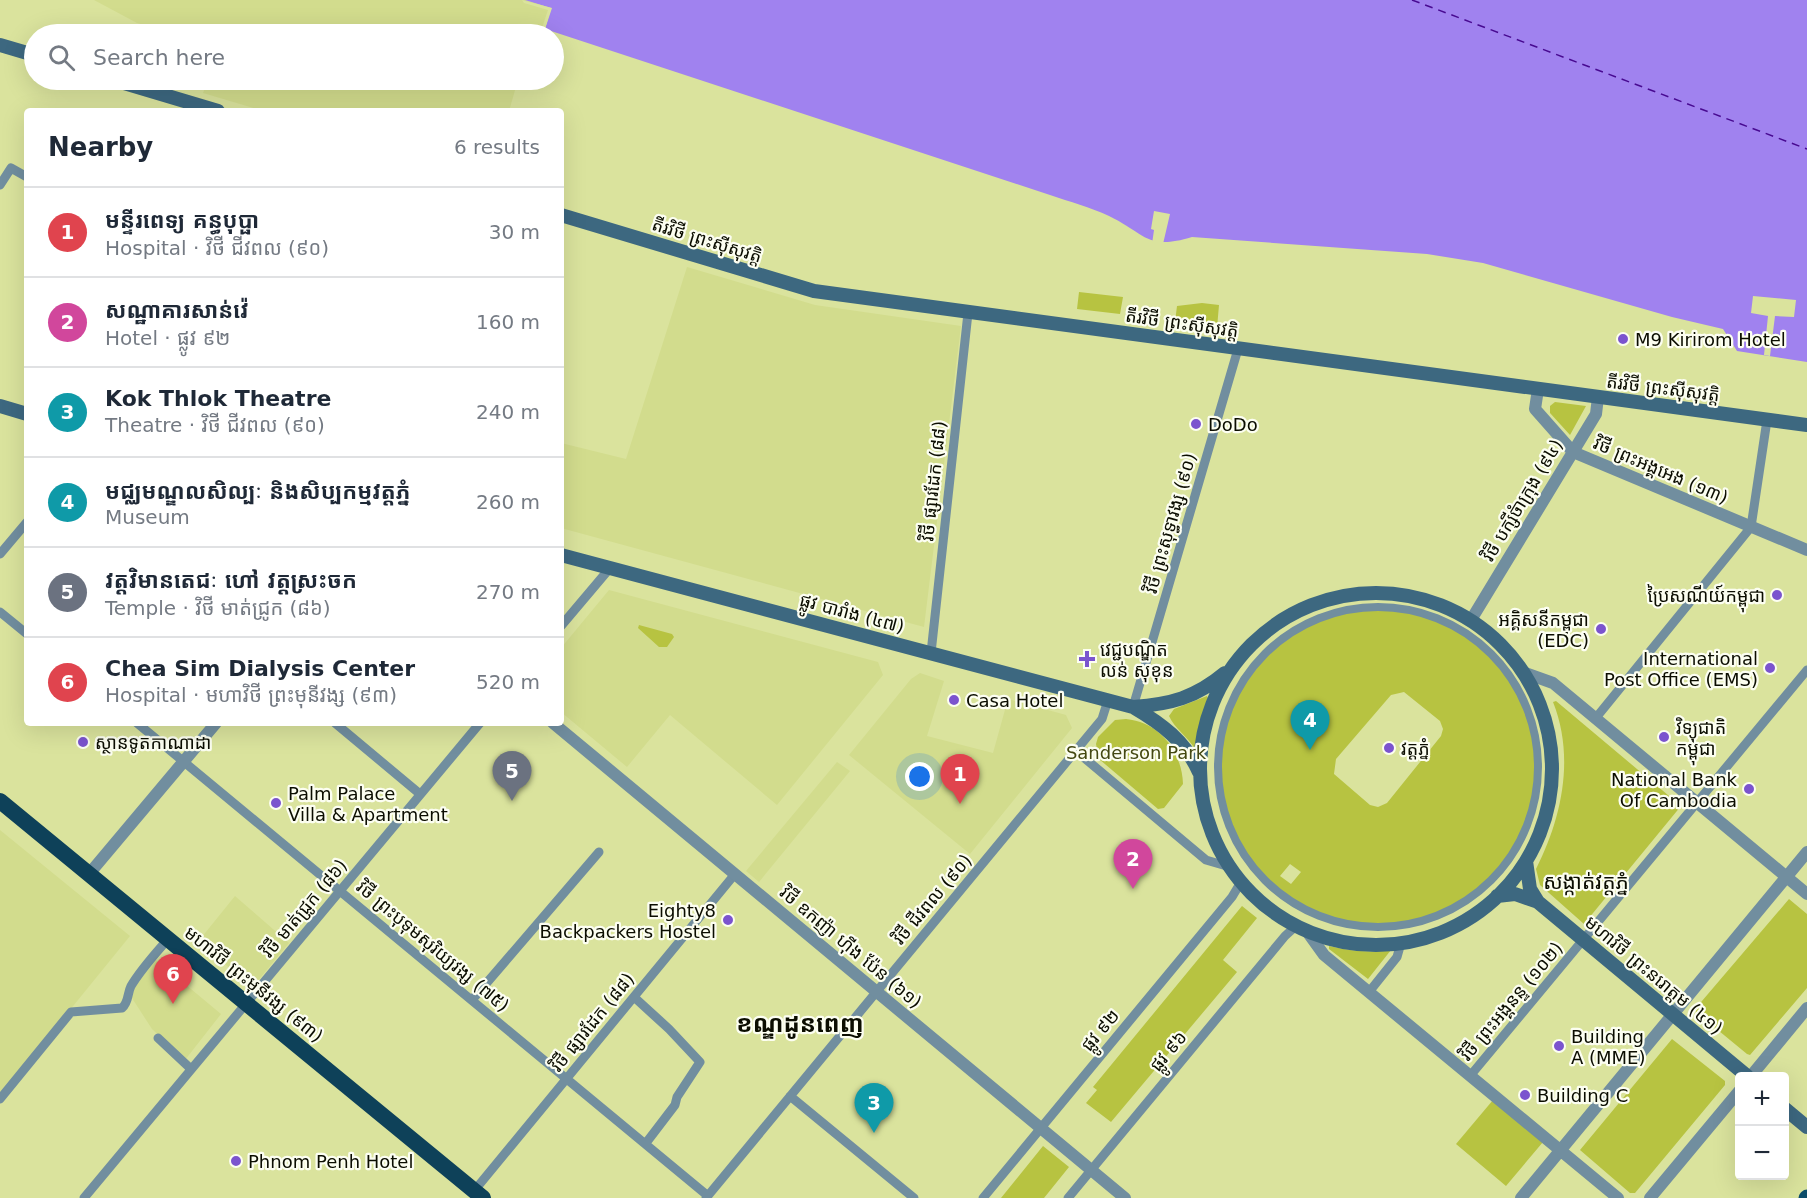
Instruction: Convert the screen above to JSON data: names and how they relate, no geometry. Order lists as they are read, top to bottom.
{
  "streets": {
    "highway": ["មហាវិថី ព្រះមុនីវង្ស (៩៣)"],
    "main road": ["តីរវិថី ព្រះស៊ីសុវត្តិ", "ផ្លូវ បារាំង (៤៧)", "មហាវិថី ព្រះនរោត្តម (៤១)"],
    "street": [
      "វិថី ព្រះអង្គអេង (១៣)",
      "វិថី ផ្សារដែក (៨៨)",
      "វិថី បក្សីចំាក្រុង (៩៤)",
      "វិថី ព្រះសុទ្ធាវង្ស (៩០)",
      "វិថី ជីវពល (៩០)",
      "វិថី មាត់ជ្រូក (៨៦)",
      "វិថី ព្រះបុទុមសុរិយ្យវង្ស (៧៥)",
      "វិថី ឧកញ៉ា ហ៊ីង ប៉ែន (៦១)",
      "វិថី ព្រះអង្គនន្ទ (១០២)",
      "ផ្លូវ ៩២",
      "ផ្លូវ ៩៦"
    ]
  },
  "crossings": [
    ["តីរវិថី ព្រះស៊ីសុវត្តិ", "វិថី ព្រះអង្គអេង (១៣)"],
    ["តីរវិថី ព្រះស៊ីសុវត្តិ", "វិថី ផ្សារដែក (៨៨)"],
    ["តីរវិថី ព្រះស៊ីសុវត្តិ", "វិថី បក្សីចំាក្រុង (៩៤)"],
    ["តីរវិថី ព្រះស៊ីសុវត្តិ", "វិថី ព្រះសុទ្ធាវង្ស (៩០)"],
    ["វិថី ព្រះអង្គអេង (១៣)", "វិថី បក្សីចំាក្រុង (៩៤)"],
    ["វិថី ផ្សារដែក (៨៨)", "ផ្លូវ បារាំង (៤៧)"],
    ["វិថី ផ្សារដែក (៨៨)", "វិថី ព្រះបុទុមសុរិយ្យវង្ស (៧៥)"],
    ["វិថី ផ្សារដែក (៨៨)", "វិថី ឧកញ៉ា ហ៊ីង ប៉ែន (៦១)"],
    ["វិថី ផ្សារដែក (៨៨)", "មហាវិថី ព្រះមុនីវង្ស (៩៣)"],
    ["វិថី ព្រះសុទ្ធាវង្ស (៩០)", "ផ្លូវ បារាំង (៤៧)"],
    ["ផ្លូវ បារាំង (៤៧)", "វិថី ជីវពល (៩០)"],
    ["វិថី ជីវពល (៩០)", "វិថី ព្រះបុទុមសុរិយ្យវង្ស (៧៥)"],
    ["វិថី ជីវពល (៩០)", "វិថី ឧកញ៉ា ហ៊ីង ប៉ែន (៦១)"],
    ["វិថី មាត់ជ្រូក (៨៦)", "វិថី ព្រះបុទុមសុរិយ្យវង្ស (៧៥)"],
    ["វិថី មាត់ជ្រូក (៨៦)", "មហាវិថី ព្រះមុនីវង្ស (៩៣)"],
    ["វិថី ឧកញ៉ា ហ៊ីង ប៉ែន (៦១)", "ផ្លូវ ៩២"],
    ["វិថី ឧកញ៉ា ហ៊ីង ប៉ែន (៦១)", "ផ្លូវ ៩៦"],
    ["មហាវិថី ព្រះនរោត្តម (៤១)", "វិថី ព្រះអង្គនន្ទ (១០២)"]
  ],
  "districts": ["សង្កាត់វត្តភ្នំ", "ខណ្ឌដូនពេញ"],
  "parks": ["Sanderson Park"],
  "places": {
    "other": [
      "M9 Kirirom Hotel",
      "DoDo",
      "ប្រៃសណីយ៍កម្ពុជា",
      "អគ្គិសនីកម្ពុជា (EDC)",
      "International Post Office (EMS)",
      "Casa Hotel",
      "វិទ្យុជាតិ កម្ពុជា",
      "ស្ថានទូតកាណាដា",
      "វត្ដភ្នំ",
      "National Bank Of Cambodia",
      "Palm Palace Villa & Apartment",
      "Eighty8 Backpackers Hostel",
      "Building A (MME)",
      "Building C",
      "Phnom Penh Hotel"
    ],
    "health": ["វេជ្ជបណ្ឌិត លន់ សុខុន"]
  },
  "page": {
    "search": "Search here",
    "heading": ["Nearby", "6 results"],
    "list": [
      {
        "mark": "1",
        "name": "មន្ទីរពេទ្យ គន្ធបុប្ផា",
        "note": "Hospital · វិថី ជីវពល (៩០)",
        "value": "30 m"
      },
      {
        "mark": "2",
        "name": "សណ្ឋាគារសាន់វ៉េ",
        "note": "Hotel · ផ្លូវ ៩២",
        "value": "160 m"
      },
      {
        "mark": "3",
        "name": "Kok Thlok Theatre",
        "note": "Theatre · វិថី ជីវពល (៩០)",
        "value": "240 m"
      },
      {
        "mark": "4",
        "name": "មជ្ឈមណ្ឌលសិល្បៈ និងសិប្បកម្មវត្តភ្នំ",
        "note": "Museum",
        "value": "260 m"
      },
      {
        "mark": "5",
        "name": "វត្តវិមានតេជៈ ហៅ វត្តស្រះចក",
        "note": "Temple · វិថី មាត់ជ្រូក (៨៦)",
        "value": "270 m"
      },
      {
        "mark": "6",
        "name": "Chea Sim Dialysis Center",
        "note": "Hospital · មហាវិថី ព្រះមុនីវង្ស (៩៣)",
        "value": "520 m"
      }
    ],
    "pins": [
      "4",
      "5",
      "1",
      "2",
      "6",
      "3"
    ],
    "map_buttons": ["+", "−"]
  }
}
